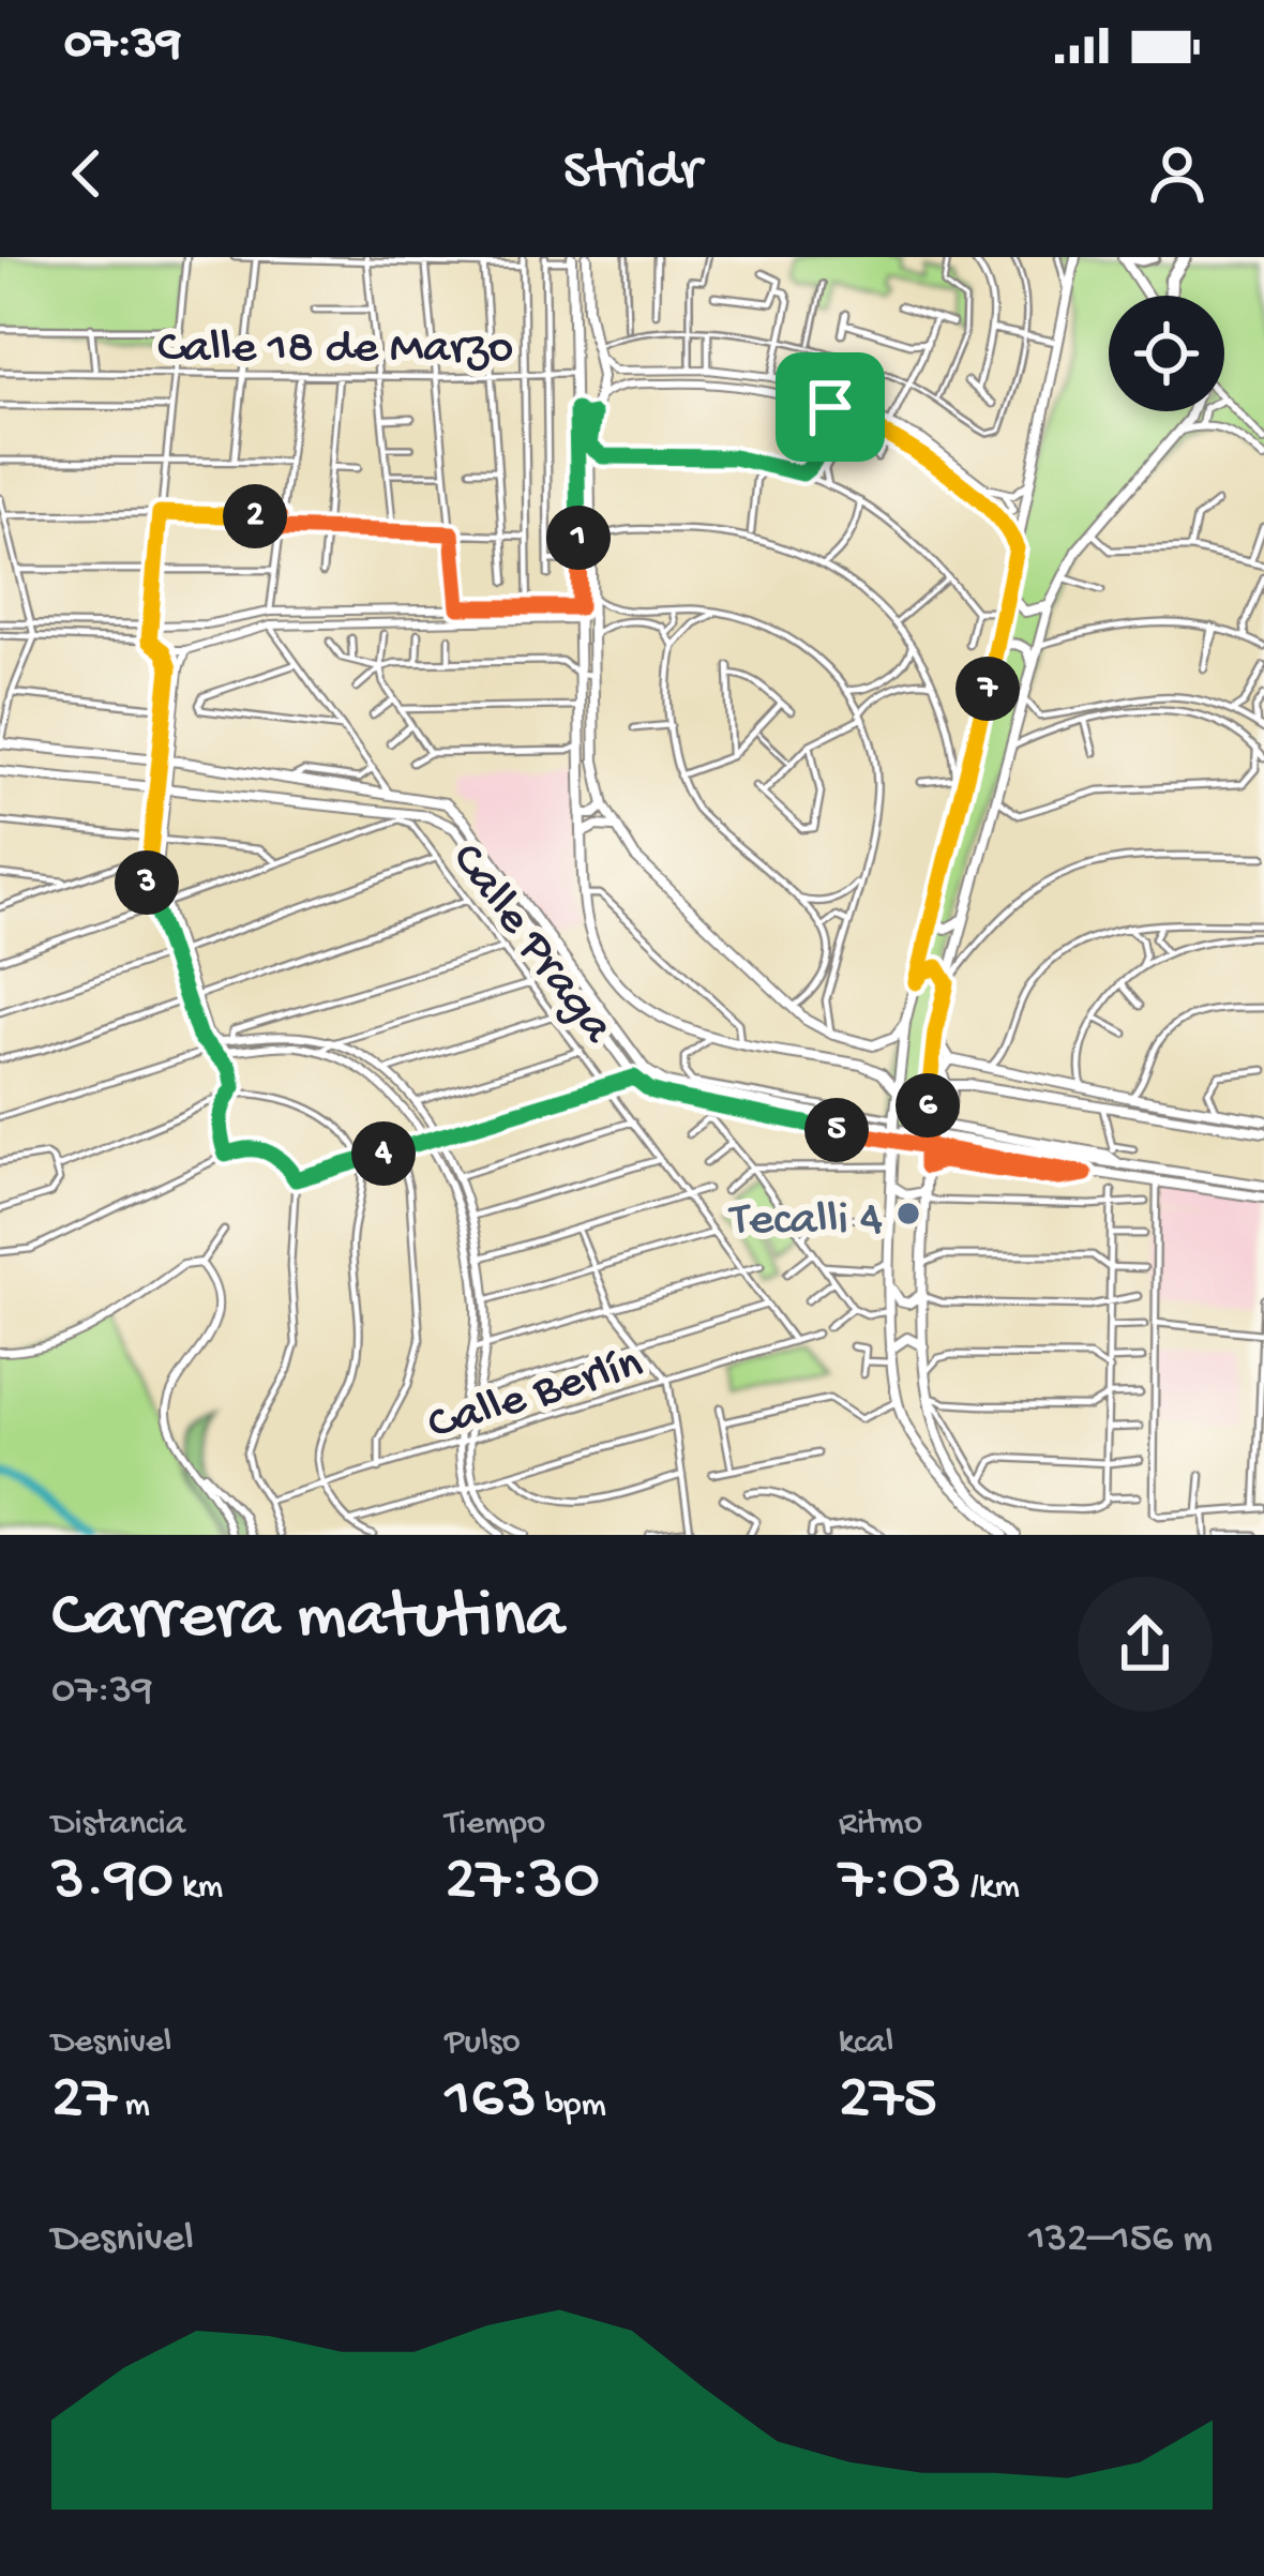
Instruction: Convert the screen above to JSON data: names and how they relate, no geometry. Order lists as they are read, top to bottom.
{
  "streets": {
    "street": ["Calle 18 de Marzo", "Calle Praga", "Calle Berlín"]
  },
  "crossings": [
    ["Calle Praga", "Calle Berlín"]
  ],
  "places": ["Tecalli 4"],
  "page": {
    "status": "07:39",
    "header": "Stridr",
    "pins": [
      "2",
      "1",
      "7",
      "3",
      "6",
      "5",
      "4"
    ],
    "heading": ["Carrera matutina", "07:39"],
    "stats": [
      ["Distancia", "3.90 km"],
      ["Tiempo", "27:30"],
      ["Ritmo", "7:03 /km"],
      ["Desnivel", "27 m"],
      ["Pulso", "163 bpm"],
      ["kcal", "275"]
    ],
    "chart": ["Desnivel", "132–156 m"]
  }
}
